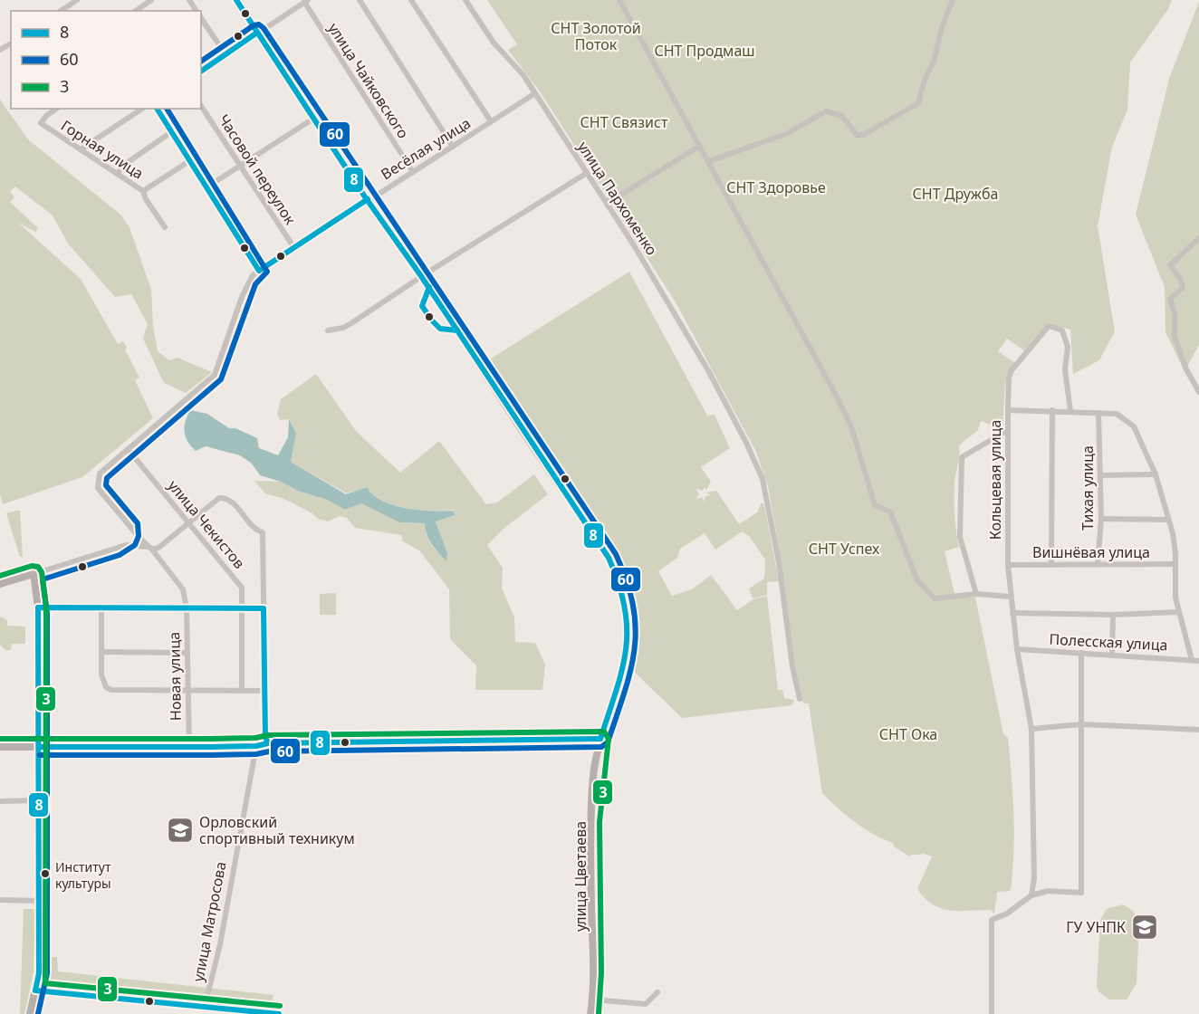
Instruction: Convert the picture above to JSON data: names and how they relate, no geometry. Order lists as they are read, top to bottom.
{
  "streets": {
    "main road": ["улица Цветаева"],
    "street": [
      "улица Чайковского",
      "Весёлая улица",
      "Горная улица",
      "Часовой переулок",
      "улица Пархоменко",
      "Кольцевая улица",
      "Тихая улица",
      "улица Чекистов",
      "Вишнёвая улица",
      "Полесская улица",
      "Новая улица",
      "улица Матросова"
    ]
  },
  "crossings": [
    ["улица Чайковского", "Весёлая улица"],
    ["Весёлая улица", "Часовой переулок"],
    ["Весёлая улица", "улица Пархоменко"],
    ["Весёлая улица", "улица Чекистов"],
    ["Весёлая улица", "Новая улица"],
    ["Весёлая улица", "улица Цветаева"],
    ["Кольцевая улица", "Тихая улица"],
    ["Кольцевая улица", "Вишнёвая улица"],
    ["Кольцевая улица", "Полесская улица"],
    ["Тихая улица", "Вишнёвая улица"],
    ["улица Чекистов", "Новая улица"]
  ],
  "parks": [
    "СНТ Золотой Поток",
    "СНТ Продмаш",
    "СНТ Связист",
    "СНТ Здоровье",
    "СНТ Дружба",
    "СНТ Успех",
    "СНТ Ока"
  ],
  "places": {
    "school or university": ["Орловский спортивный техникум", "ГУ УНПК"],
    "other": ["Институт культуры"]
  },
  "lines": ["transit line 8", "transit line 60", "transit line 3"],
  "legend": ["8", "60", "3"]
}
